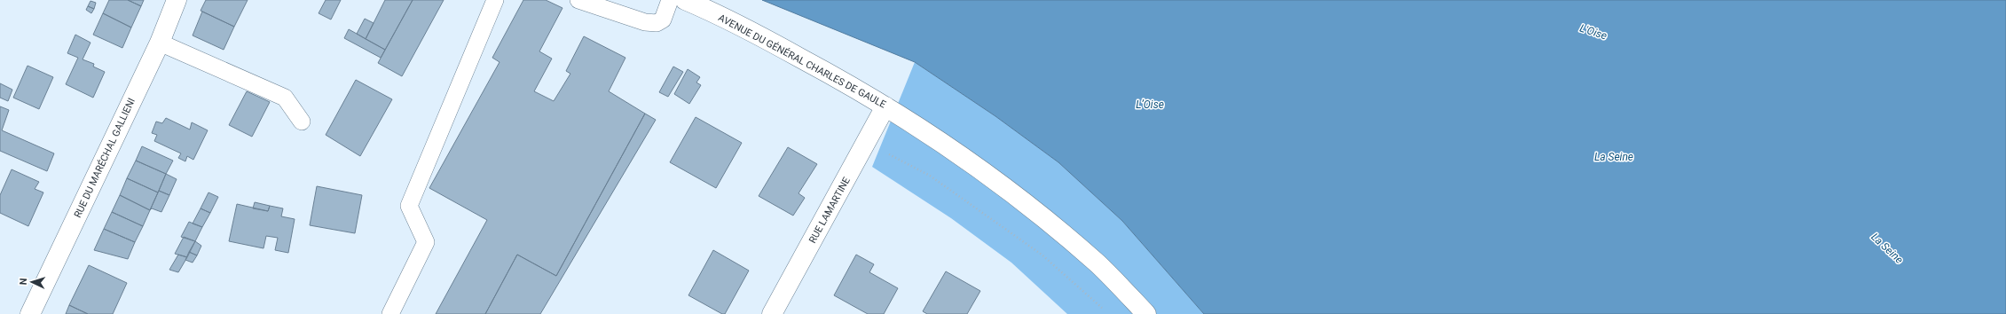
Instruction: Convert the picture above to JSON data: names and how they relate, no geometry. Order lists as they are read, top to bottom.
{
  "streets": {
    "street": ["AVENUE DU GÉNÉRAL CHARLES DE GAULE", "RUE DU MARÉCHAL GALLIENI", "RUE LAMARTINE"]
  },
  "crossings": [
    ["AVENUE DU GÉNÉRAL CHARLES DE GAULE", "RUE LAMARTINE"]
  ],
  "water": ["L'Oise", "L’Oise", "La Seine"],
  "north": "left"
}
